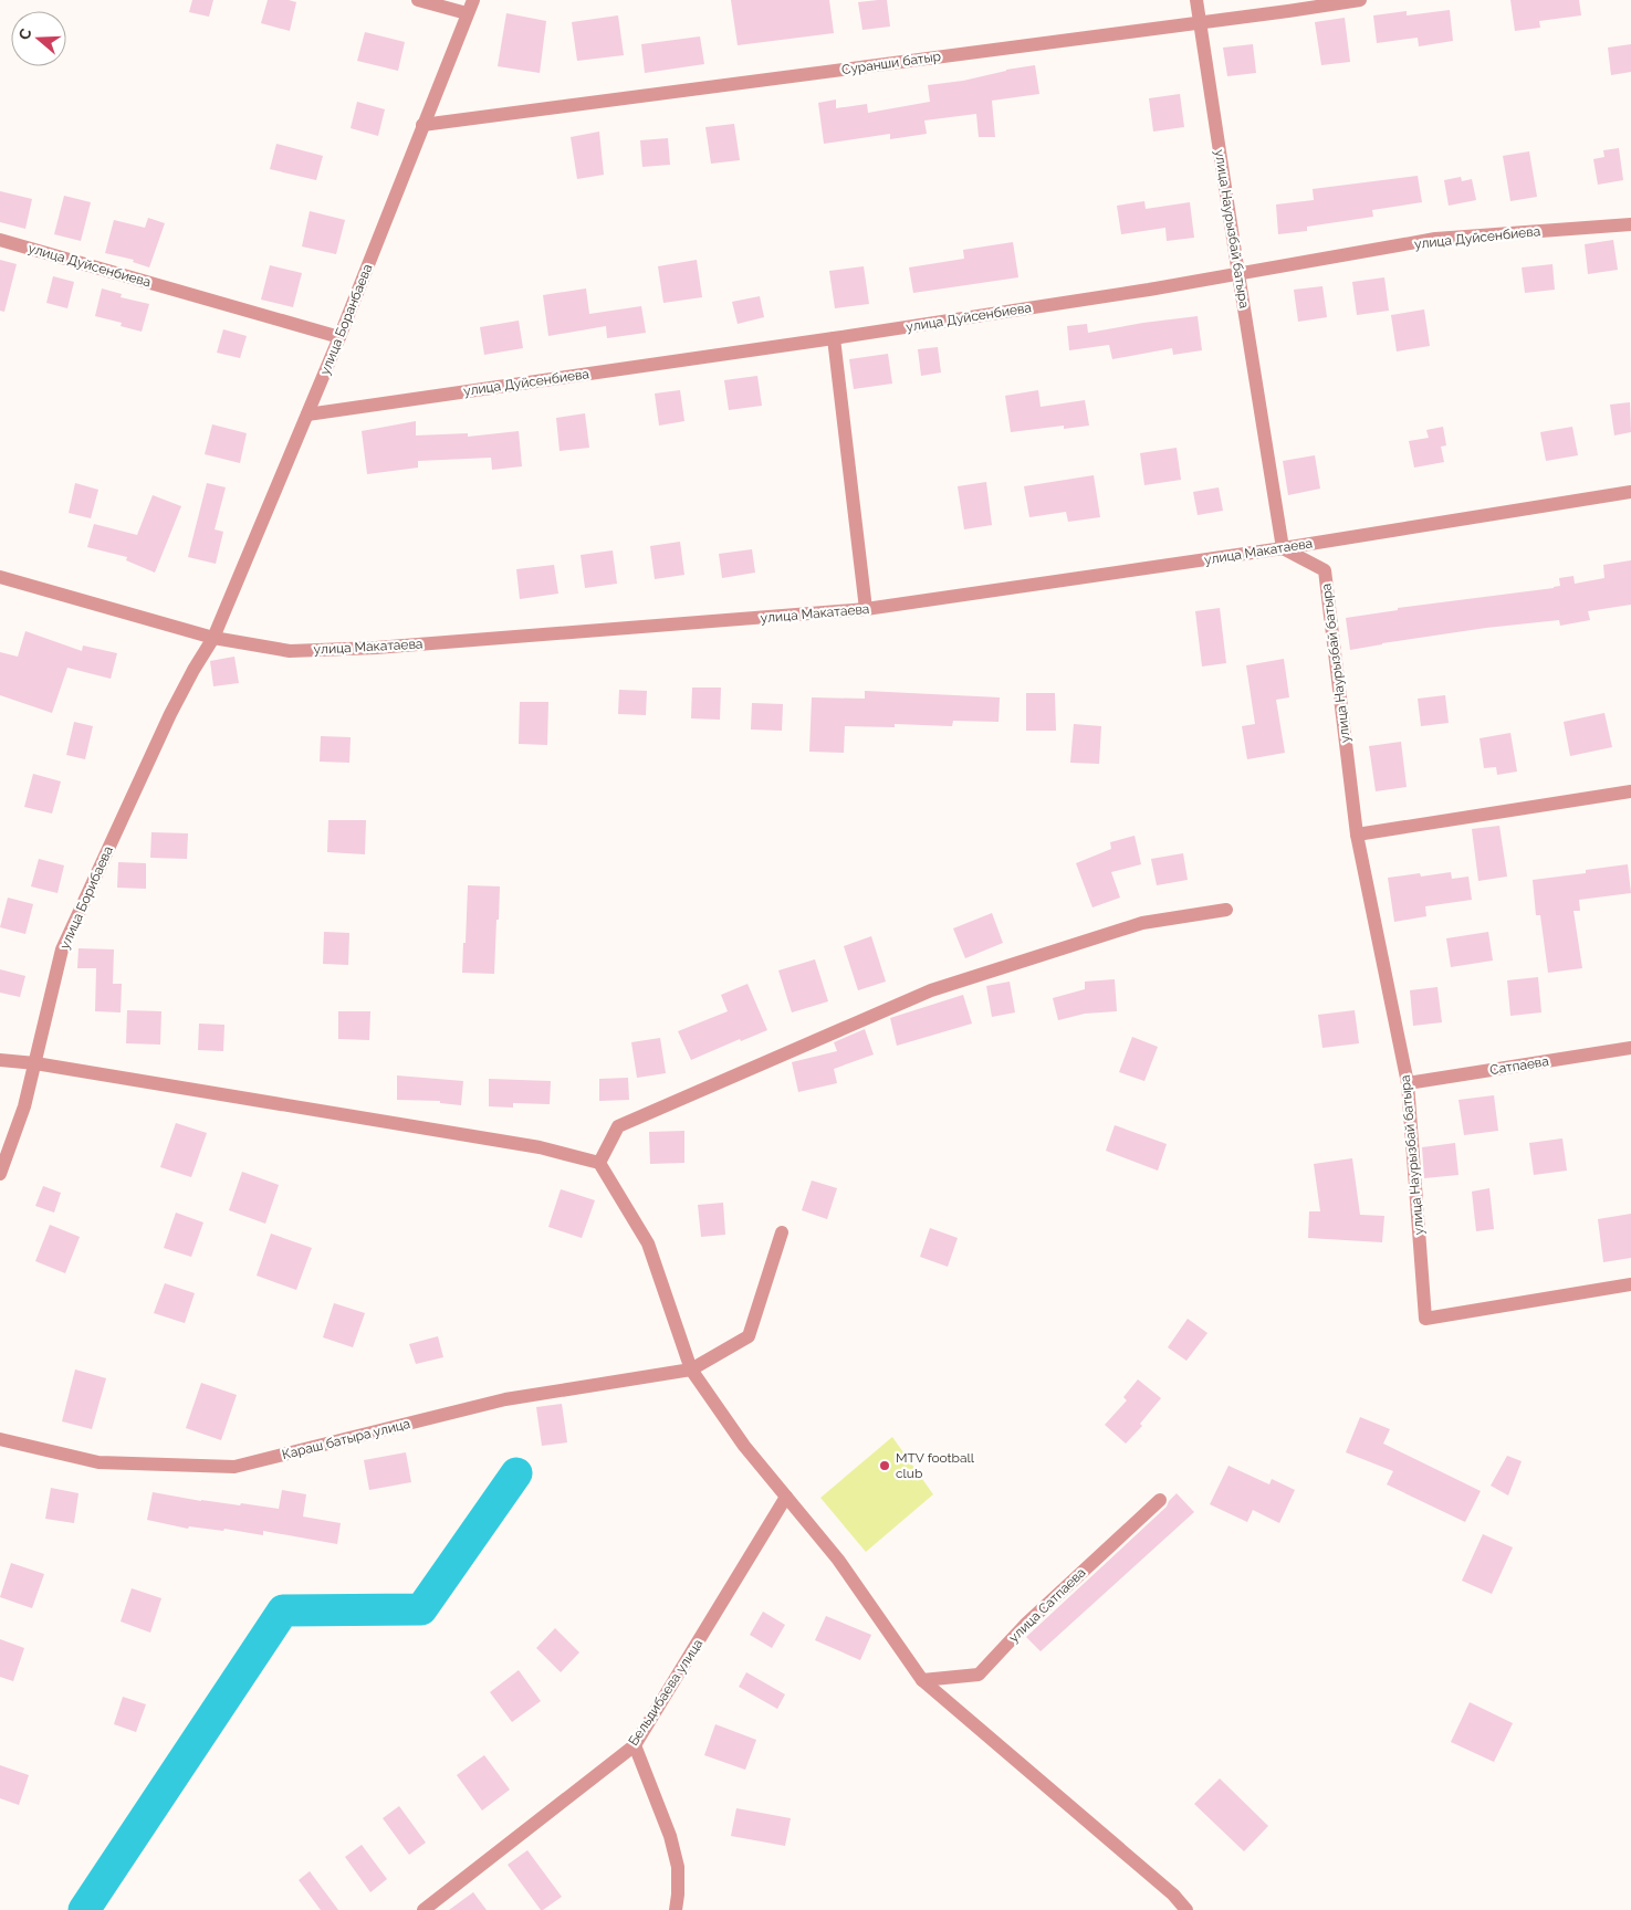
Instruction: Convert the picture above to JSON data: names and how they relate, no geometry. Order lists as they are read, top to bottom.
{
  "streets": {
    "street": [
      "Суранши батыр",
      "улица Наурызбай батыра",
      "улица Дуйсенбиева",
      "улица Боранбаева",
      "улица Макатаева",
      "улица Борибаева",
      "Сатпаева",
      "Караш батыра улица",
      "улица Сатпаева",
      "Бельдибаева улица"
    ]
  },
  "crossings": [
    ["Суранши батыр", "улица Наурызбай батыра"],
    ["Суранши батыр", "улица Боранбаева"],
    ["улица Наурызбай батыра", "улица Дуйсенбиева"],
    ["улица Наурызбай батыра", "улица Макатаева"],
    ["улица Наурызбай батыра", "Сатпаева"],
    ["улица Дуйсенбиева", "улица Боранбаева"],
    ["улица Боранбаева", "улица Макатаева"],
    ["улица Боранбаева", "улица Борибаева"],
    ["улица Макатаева", "улица Борибаева"]
  ],
  "places": ["MTV football club"],
  "north": "left"
}
